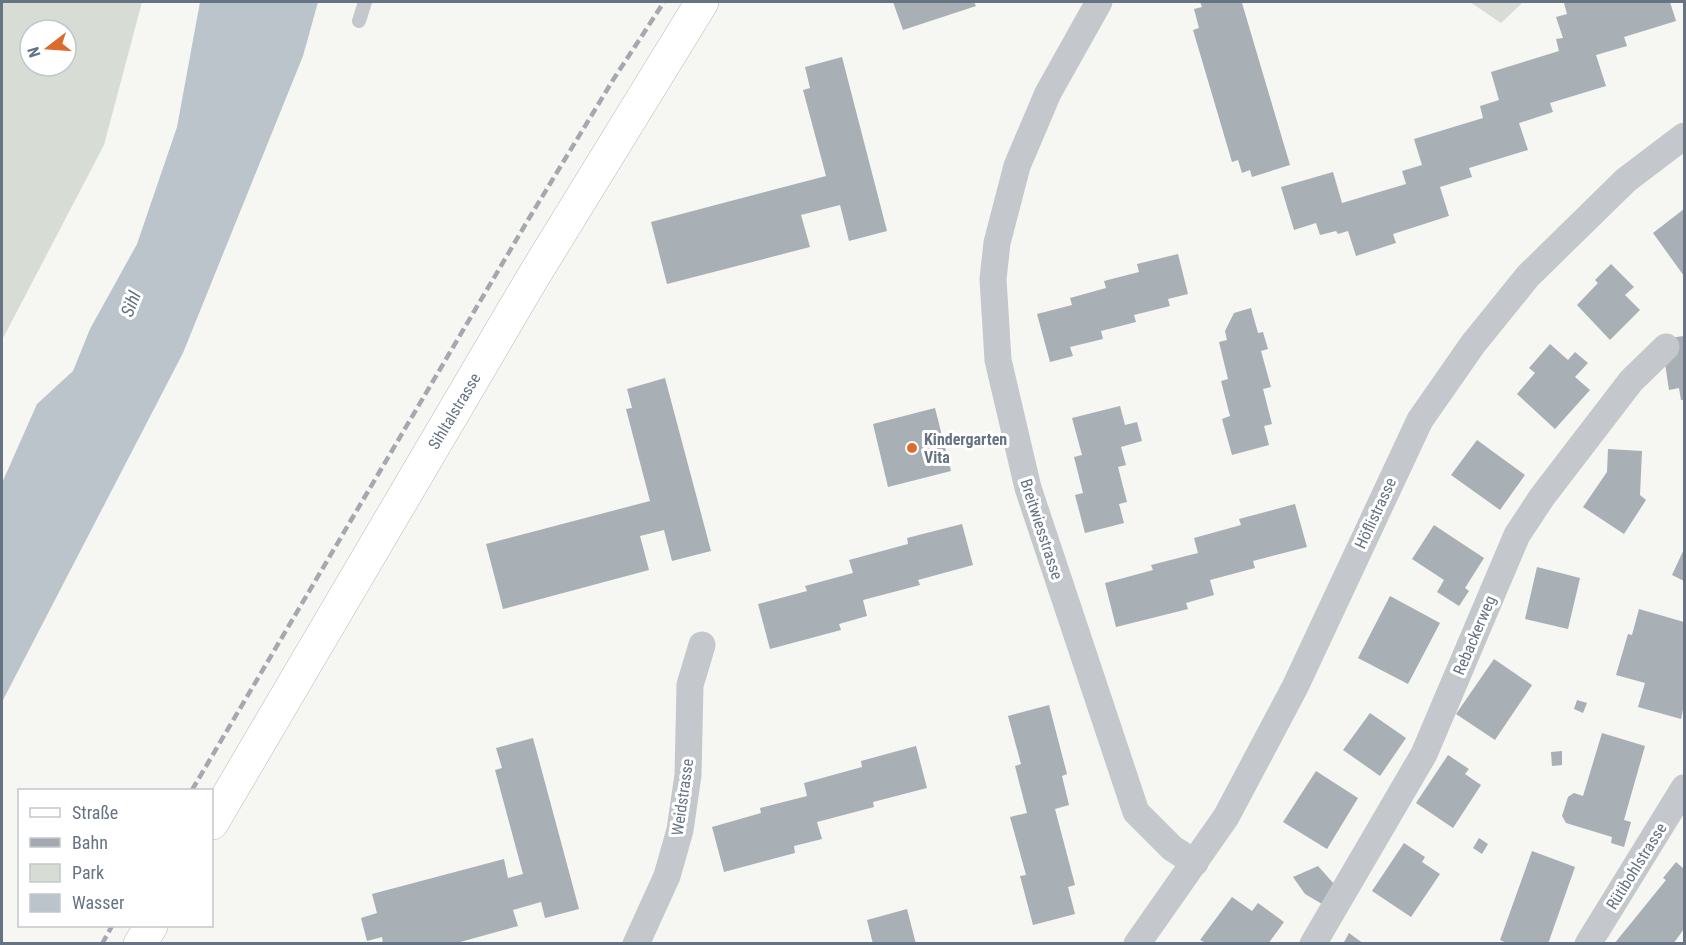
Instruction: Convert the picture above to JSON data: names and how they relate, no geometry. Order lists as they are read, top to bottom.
{
  "streets": {
    "main road": ["Sihltalstrasse"],
    "street": [
      "Höflistrasse",
      "Breitwiesstrasse",
      "Rebackerweg",
      "Weidstrasse",
      "Rütibohlstrasse"
    ]
  },
  "crossings": [
    ["Höflistrasse", "Breitwiesstrasse"]
  ],
  "water": ["Sihl"],
  "places": ["Kindergarten Vita"],
  "legend": [
    "Straße",
    "Bahn",
    "Park",
    "Wasser"
  ],
  "north": "left"
}
